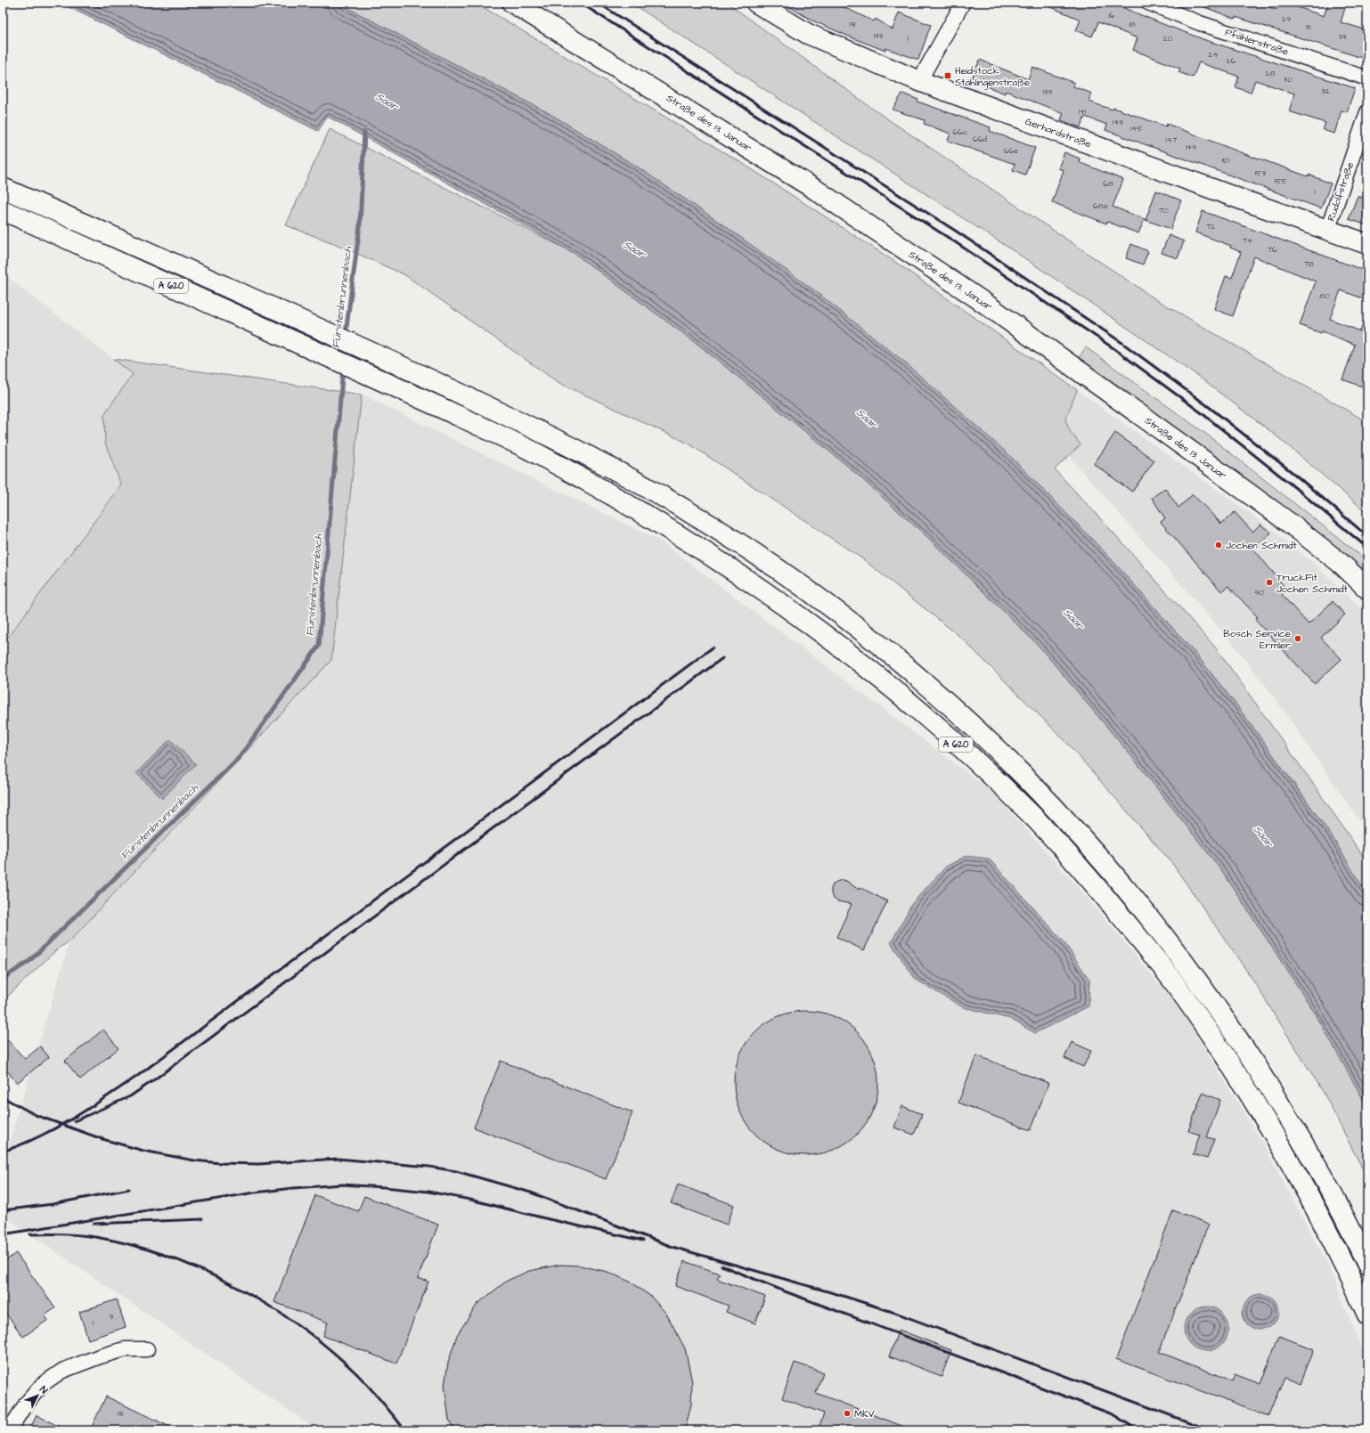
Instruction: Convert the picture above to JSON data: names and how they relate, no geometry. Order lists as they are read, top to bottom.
{
  "streets": {
    "main road": ["Straße des 13. Januar", "Gerhardstraße", "A 620"],
    "street": ["Pfählerstraße", "Rudolfstraße"]
  },
  "crossings": [
    ["Gerhardstraße", "Rudolfstraße"]
  ],
  "water": ["Saar", "Fürstenbrunnenbach"],
  "places": {
    "transit": ["Heidstock Stählingenstraße"],
    "other": [
      "Jochen Schmidt",
      "TruckFit Jochen Schmidt",
      "Bosch Service Ermler",
      "MKV"
    ]
  },
  "house_numbers": [
    "16",
    "29",
    "131",
    "18",
    "31",
    "133",
    "33",
    "1",
    "20",
    "24",
    "26",
    "28",
    "30",
    "32",
    "139",
    "141",
    "143",
    "145",
    "66c",
    "66d",
    "147",
    "149",
    "66e",
    "151",
    "153",
    "155",
    "68",
    "1",
    "68a",
    "70",
    "72",
    "74",
    "76",
    "78",
    "80",
    "90",
    "3",
    "1",
    "131"
  ],
  "north": "top right"
}
